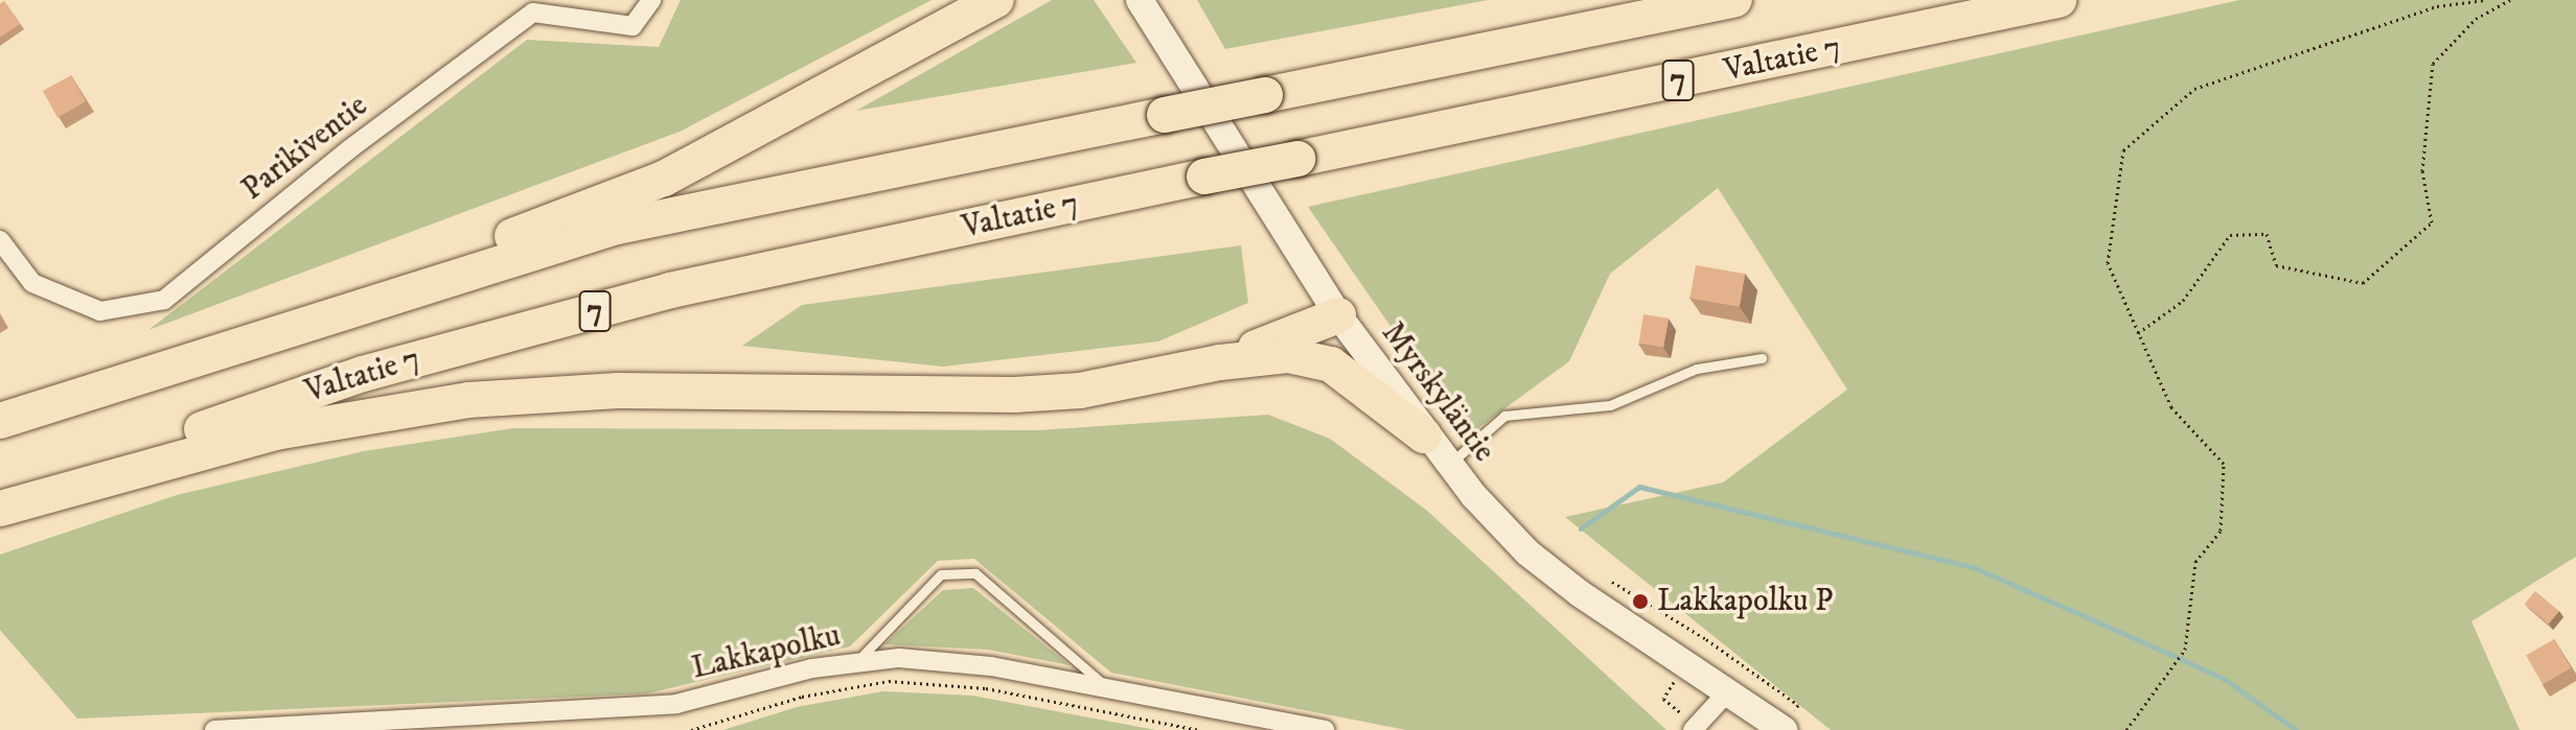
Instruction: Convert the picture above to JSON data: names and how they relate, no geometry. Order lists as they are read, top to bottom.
{
  "streets": {
    "highway": ["Valtatie 7", "7"],
    "street": ["Parikiventie", "Myrskyläntie", "Lakkapolku"]
  },
  "places": ["Lakkapolku P"]
}
